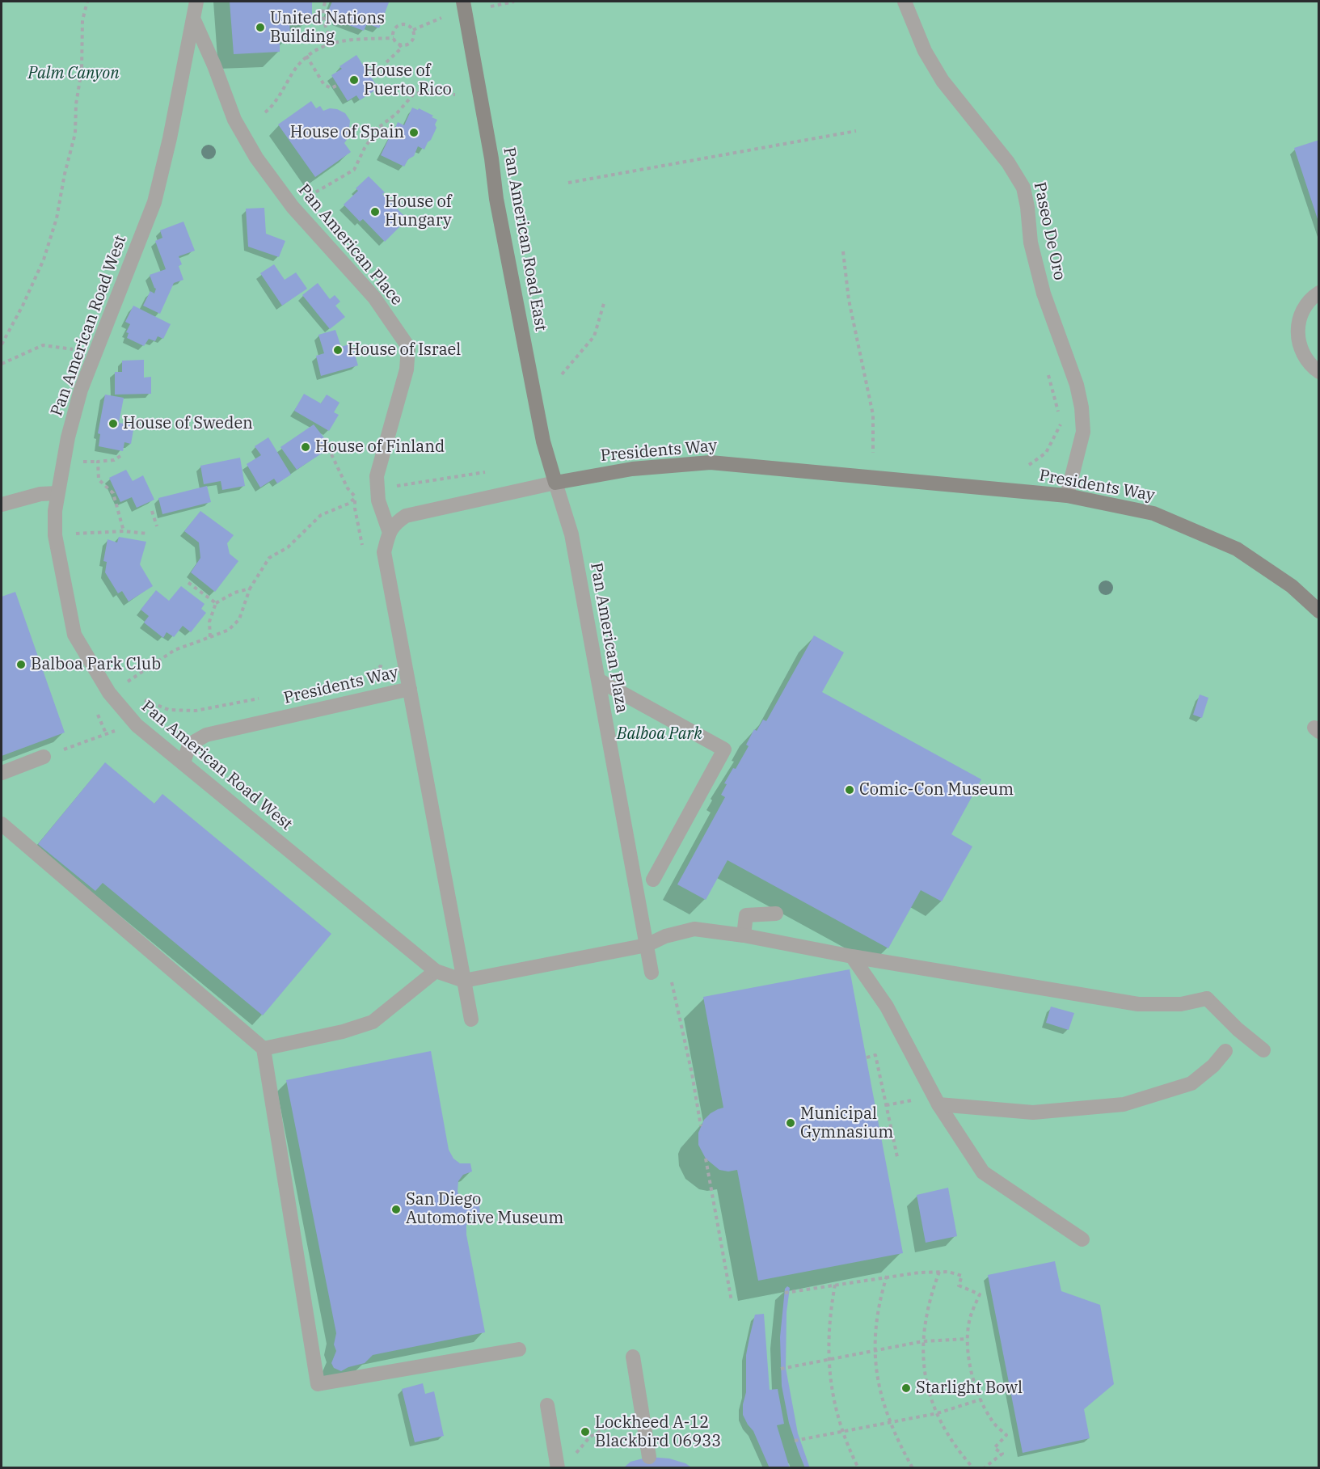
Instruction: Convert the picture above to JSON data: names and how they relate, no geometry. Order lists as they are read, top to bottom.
{
  "streets": {
    "street": [
      "Paseo De Oro",
      "Pan American Road East",
      "Pan American Place",
      "Pan American Road West",
      "Presidents Way",
      "Pan American Plaza"
    ]
  },
  "crossings": [
    ["Paseo De Oro", "Presidents Way"],
    ["Pan American Road East", "Presidents Way"],
    ["Pan American Road East", "Pan American Plaza"],
    ["Pan American Place", "Pan American Road West"],
    ["Pan American Place", "Presidents Way"],
    ["Pan American Road West", "Presidents Way"],
    ["Presidents Way", "Pan American Plaza"]
  ],
  "parks": ["Palm Canyon", "Balboa Park"],
  "places": [
    "United Nations Building",
    "House of Puerto Rico",
    "House of Spain",
    "House of Hungary",
    "House of Israel",
    "House of Sweden",
    "House of Finland",
    "Balboa Park Club",
    "Comic-Con Museum",
    "Municipal Gymnasium",
    "San Diego Automotive Museum",
    "Starlight Bowl",
    "Lockheed A-12 Blackbird 06933"
  ]
}
